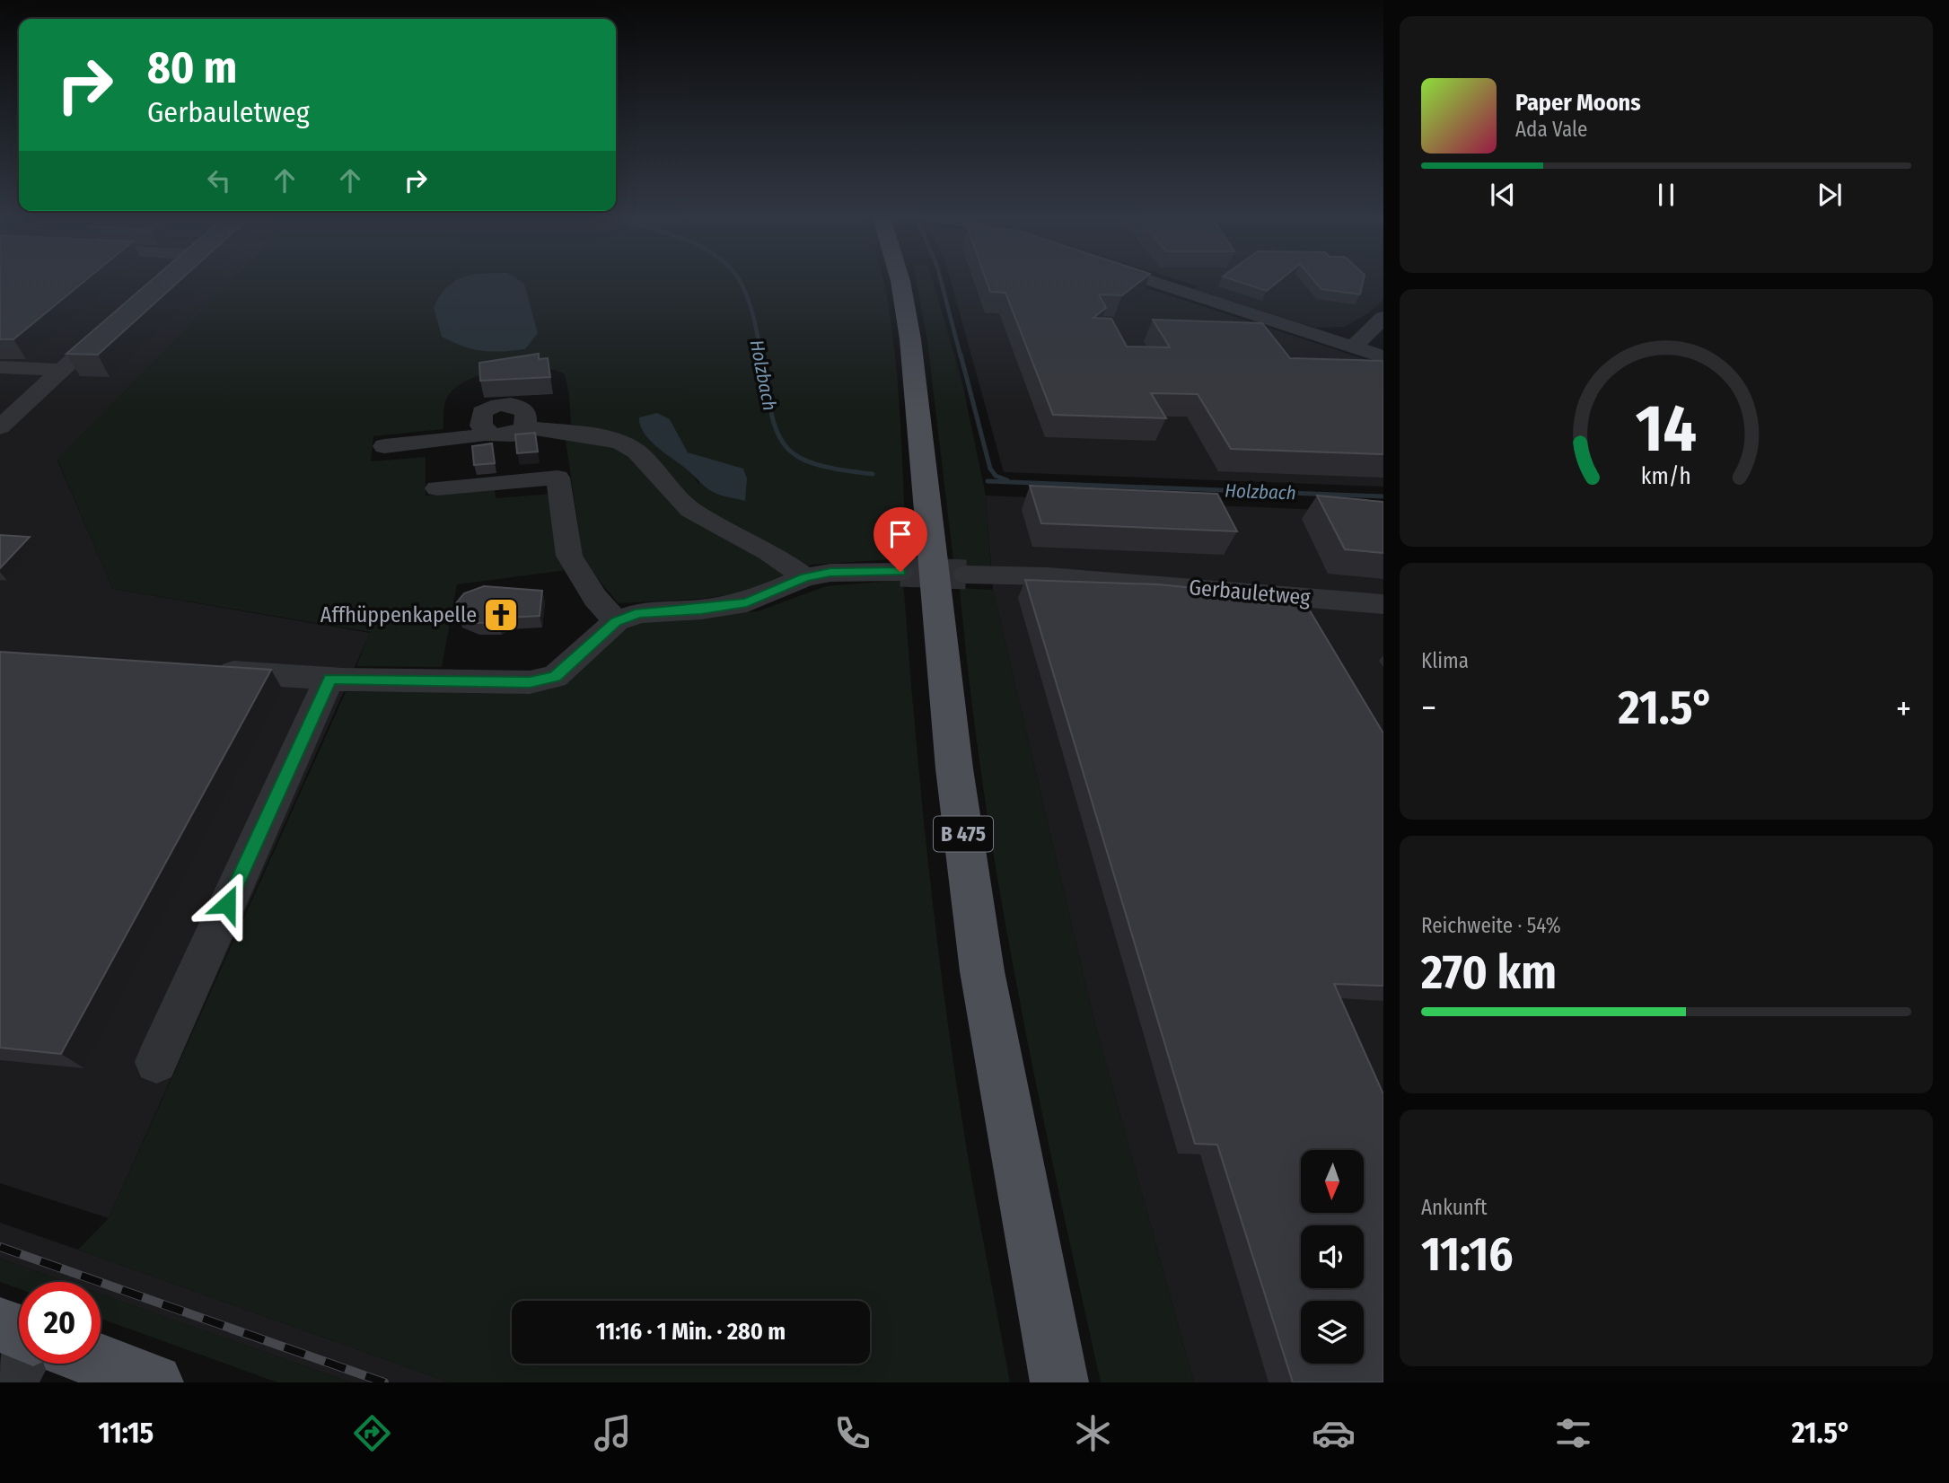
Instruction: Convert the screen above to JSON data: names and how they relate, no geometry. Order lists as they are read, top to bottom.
{
  "streets": {
    "main road": ["B 475"],
    "street": ["Gerbauletweg"]
  },
  "water": ["Holzbach"],
  "places": {
    "church": ["Affhüppenkapelle"]
  },
  "north": "bottom",
  "page": {
    "turn": ["80 m", "Gerbauletweg"],
    "song": ["Paper Moons", "Ada Vale"],
    "tile": [
      "Klima",
      ["Reichweite · 54%", "270 km"],
      ["Ankunft", "11:16"]
    ],
    "heat": ["−", "21.5°", "+"],
    "limit": "20",
    "trip": "11:16 · 1 Min. · 280 m",
    "tabs": ["11:15", "21.5°"],
    "gauge": ["14", "km/h"]
  }
}
